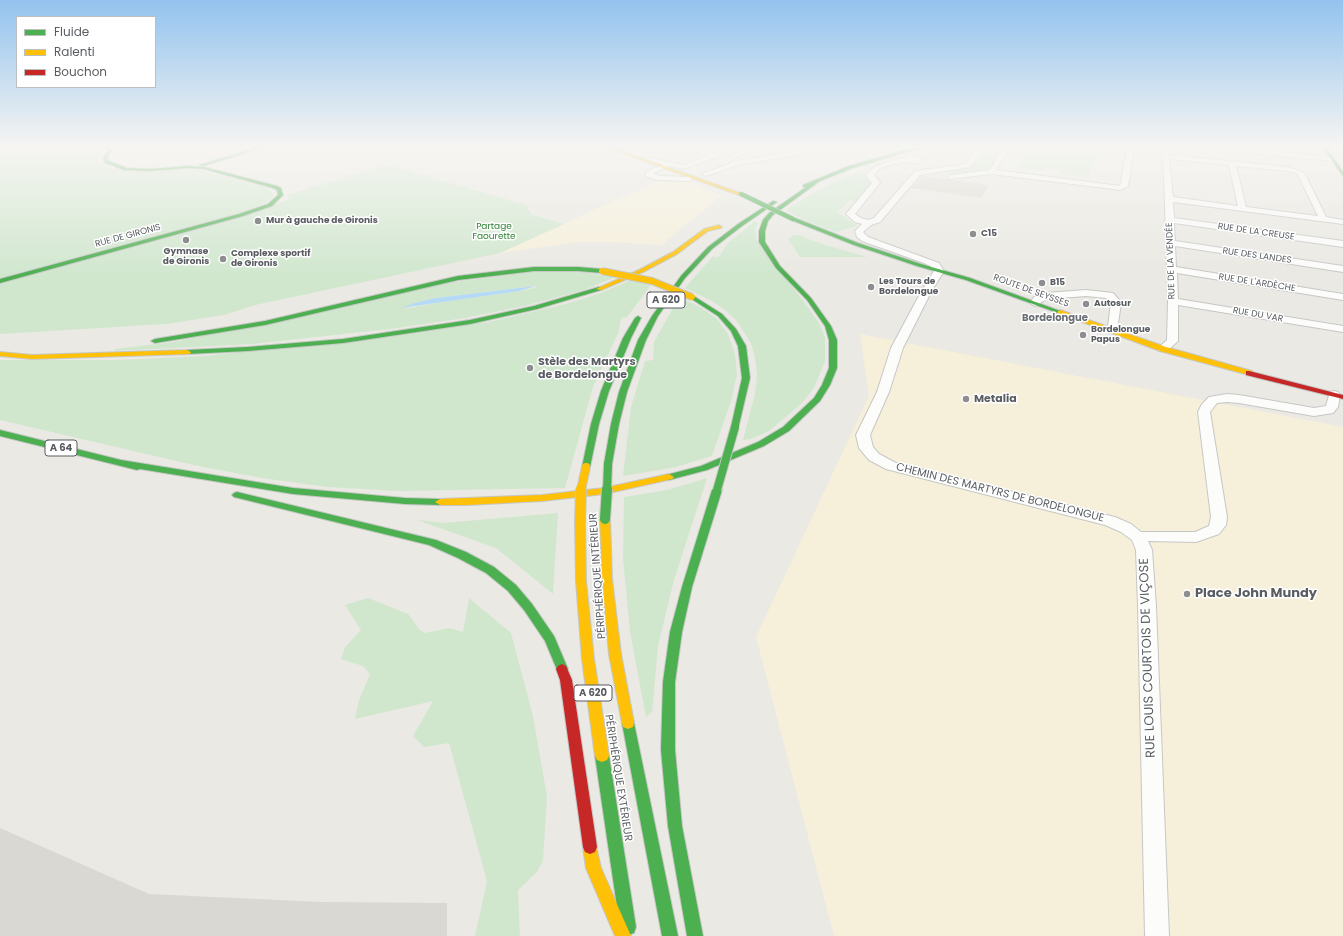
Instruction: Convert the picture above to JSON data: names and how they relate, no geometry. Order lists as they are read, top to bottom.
{
  "streets": {
    "main road": [
      "RUE DE GIRONIS",
      "ROUTE DE SEYSSES",
      "A 620",
      "A 64",
      "PÉRIPHÉRIQUE INTÉRIEUR",
      "PÉRIPHÉRIQUE EXTÉRIEUR"
    ],
    "street": [
      "RUE DE LA CREUSE",
      "RUE DES LANDES",
      "RUE DE LA VENDÉE",
      "RUE DE L'ARDÈCHE",
      "RUE DU VAR",
      "CHEMIN DES MARTYRS DE BORDELONGUE",
      "RUE LOUIS COURTOIS DE VIÇOSE"
    ]
  },
  "crossings": [
    ["RUE DE LA CREUSE", "RUE DE LA VENDÉE"],
    ["RUE DES LANDES", "RUE DE LA VENDÉE"],
    ["RUE DE LA VENDÉE", "RUE DE L'ARDÈCHE"],
    ["RUE DE LA VENDÉE", "ROUTE DE SEYSSES"],
    ["RUE DE LA VENDÉE", "RUE DU VAR"],
    ["ROUTE DE SEYSSES", "CHEMIN DES MARTYRS DE BORDELONGUE"],
    ["CHEMIN DES MARTYRS DE BORDELONGUE", "RUE LOUIS COURTOIS DE VIÇOSE"]
  ],
  "districts": ["Bordelongue"],
  "parks": ["Partage Faourette"],
  "places": [
    "Mur à gauche de Gironis",
    "C15",
    "Gymnase de Gironis",
    "Complexe sportif de Gironis",
    "B15",
    "Les Tours de Bordelongue",
    "Autosur",
    "Bordelongue Papus",
    "Stèle des Martyrs de Bordelongue",
    "Metalia",
    "Place John Mundy"
  ],
  "legend": ["Fluide", "Ralenti", "Bouchon"]
}
